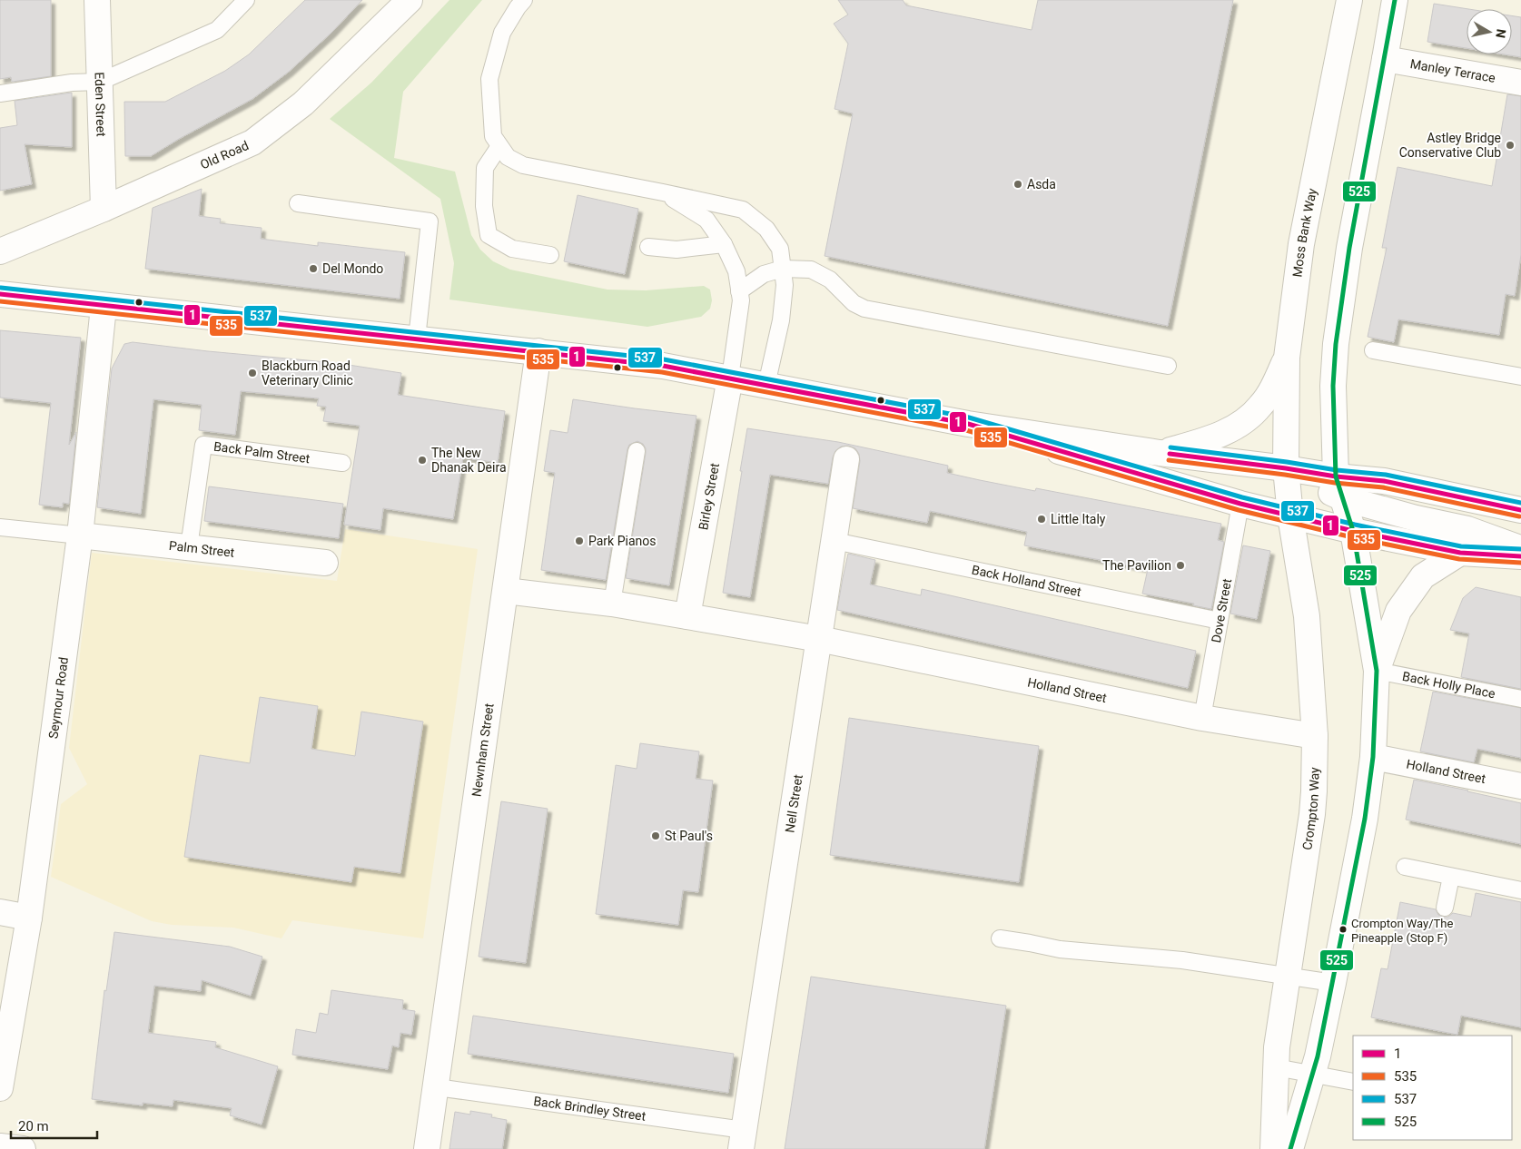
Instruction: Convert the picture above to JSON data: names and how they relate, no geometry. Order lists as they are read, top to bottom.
{
  "streets": {
    "main road": [
      "Manley Terrace",
      "Eden Street",
      "Old Road",
      "Moss Bank Way",
      "Birley Street",
      "Palm Street",
      "Holland Street",
      "Seymour Road",
      "Newnham Street",
      "Nell Street",
      "Crompton Way"
    ],
    "lane": [
      "Back Palm Street",
      "Back Holland Street",
      "Dove Street",
      "Back Holly Place",
      "Back Brindley Street"
    ]
  },
  "crossings": [
    ["Eden Street", "Old Road"],
    ["Moss Bank Way", "Crompton Way"],
    ["Back Palm Street", "Palm Street"],
    ["Birley Street", "Holland Street"],
    ["Palm Street", "Seymour Road"],
    ["Back Holland Street", "Dove Street"],
    ["Back Holland Street", "Nell Street"],
    ["Dove Street", "Holland Street"],
    ["Holland Street", "Newnham Street"],
    ["Holland Street", "Nell Street"],
    ["Holland Street", "Crompton Way"],
    ["Newnham Street", "Back Brindley Street"],
    ["Nell Street", "Back Brindley Street"]
  ],
  "places": [
    "Astley Bridge Conservative Club",
    "Asda",
    "Del Mondo",
    "Blackburn Road Veterinary Clinic",
    "The New Dhanak Deira",
    "Little Italy",
    "Park Pianos",
    "The Pavilion",
    "St Paul's",
    "Crompton Way/The Pineapple (Stop F)"
  ],
  "lines": [
    "transit line 525",
    "transit line 537",
    "transit line 1",
    "transit line 535"
  ],
  "legend": [
    "1",
    "535",
    "537",
    "525"
  ],
  "scale_bar": "20 m",
  "north": "right"
}
